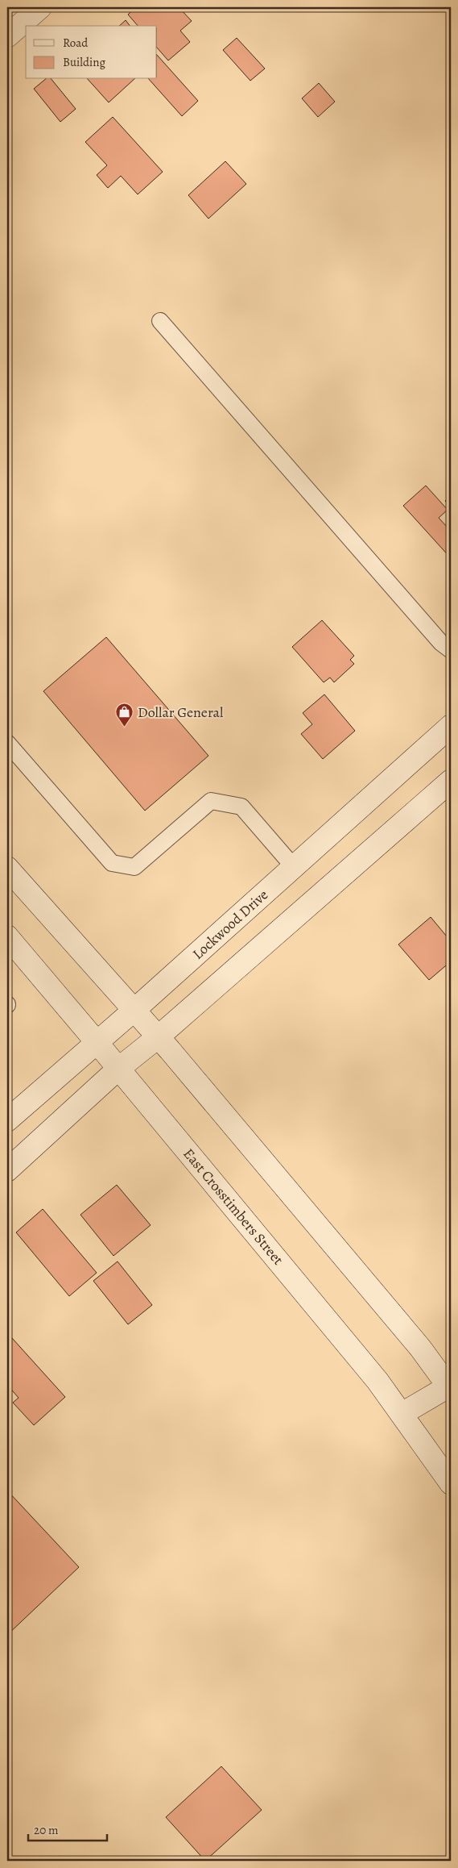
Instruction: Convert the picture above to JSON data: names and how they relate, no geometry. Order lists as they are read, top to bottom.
{
  "streets": {
    "main road": ["Lockwood Drive", "East Crosstimbers Street"]
  },
  "crossings": [
    ["Lockwood Drive", "East Crosstimbers Street"]
  ],
  "places": {
    "shop": ["Dollar General"]
  },
  "legend": ["Road", "Building"],
  "scale_bar": "20 m"
}
